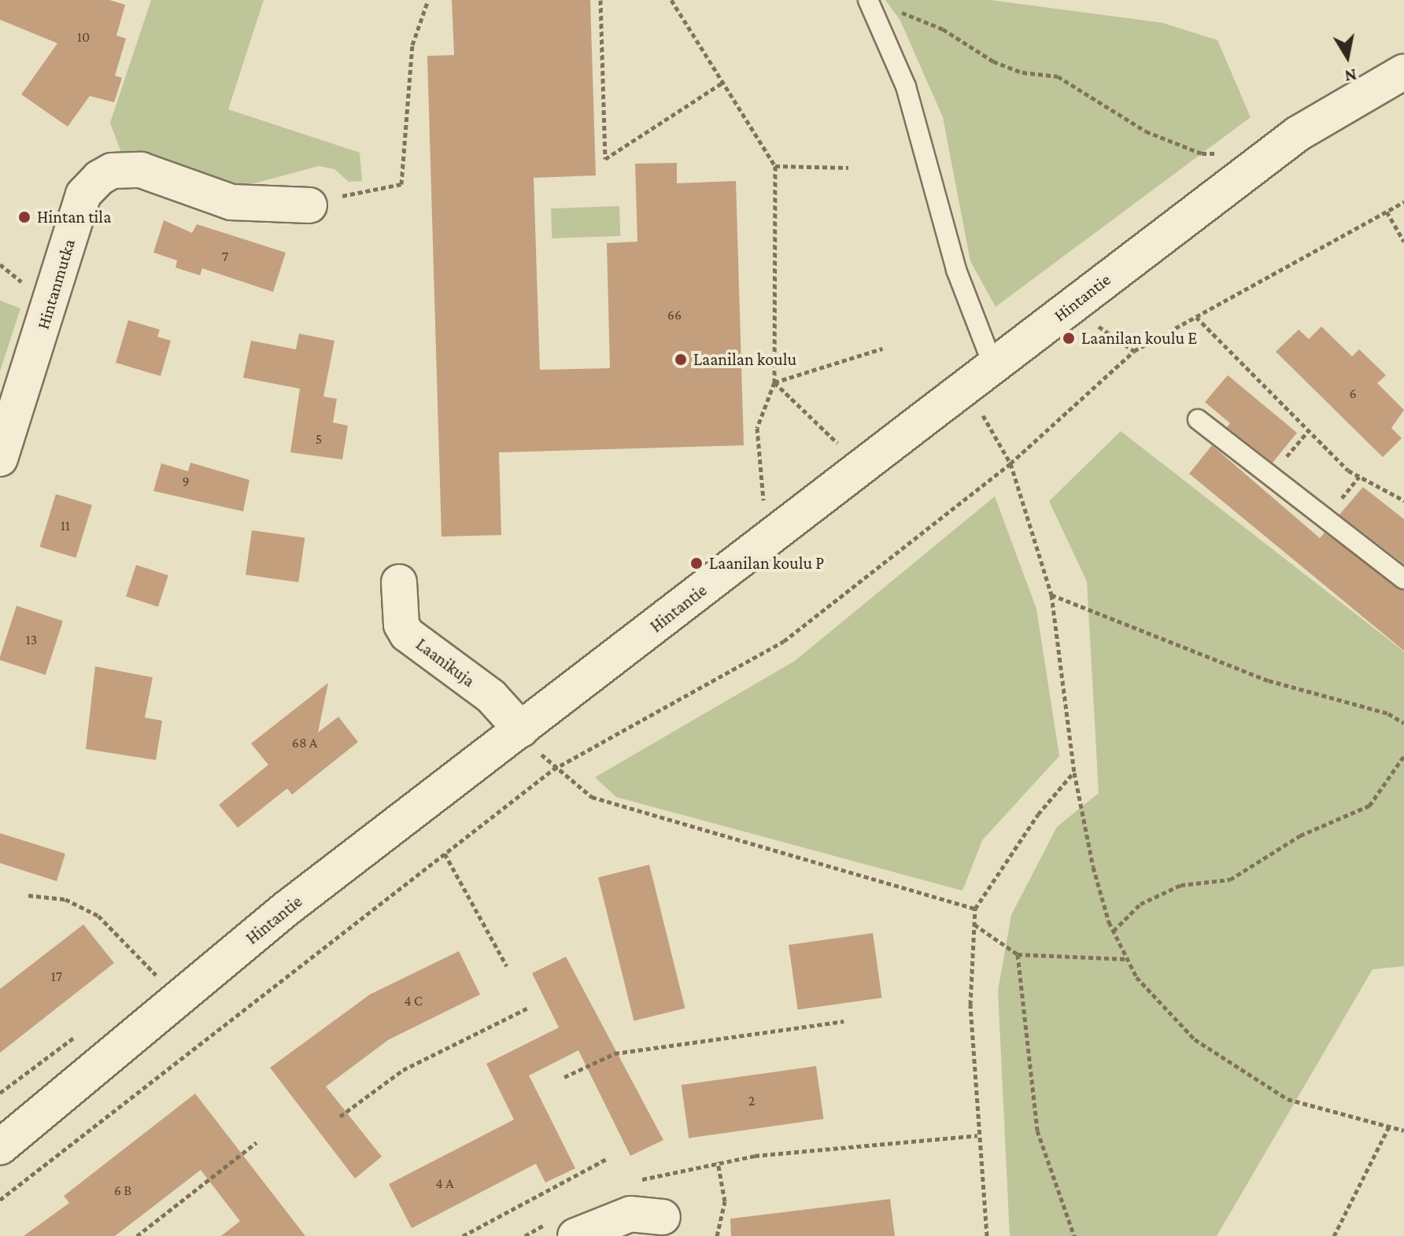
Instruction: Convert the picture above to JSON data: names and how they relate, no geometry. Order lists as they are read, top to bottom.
{
  "streets": {
    "street": ["Hintanmutka", "Hintantie", "Laanikuja"]
  },
  "crossings": [
    ["Hintantie", "Laanikuja"]
  ],
  "places": [
    "Hintan tila",
    "Laanilan koulu E",
    "Laanilan koulu",
    "Laanilan koulu P"
  ],
  "house_numbers": [
    "10",
    "7",
    "66",
    "6",
    "5",
    "9",
    "11",
    "13",
    "68 A",
    "17",
    "4 C",
    "2",
    "4 A",
    "6 B"
  ],
  "north": "bottom"
}
